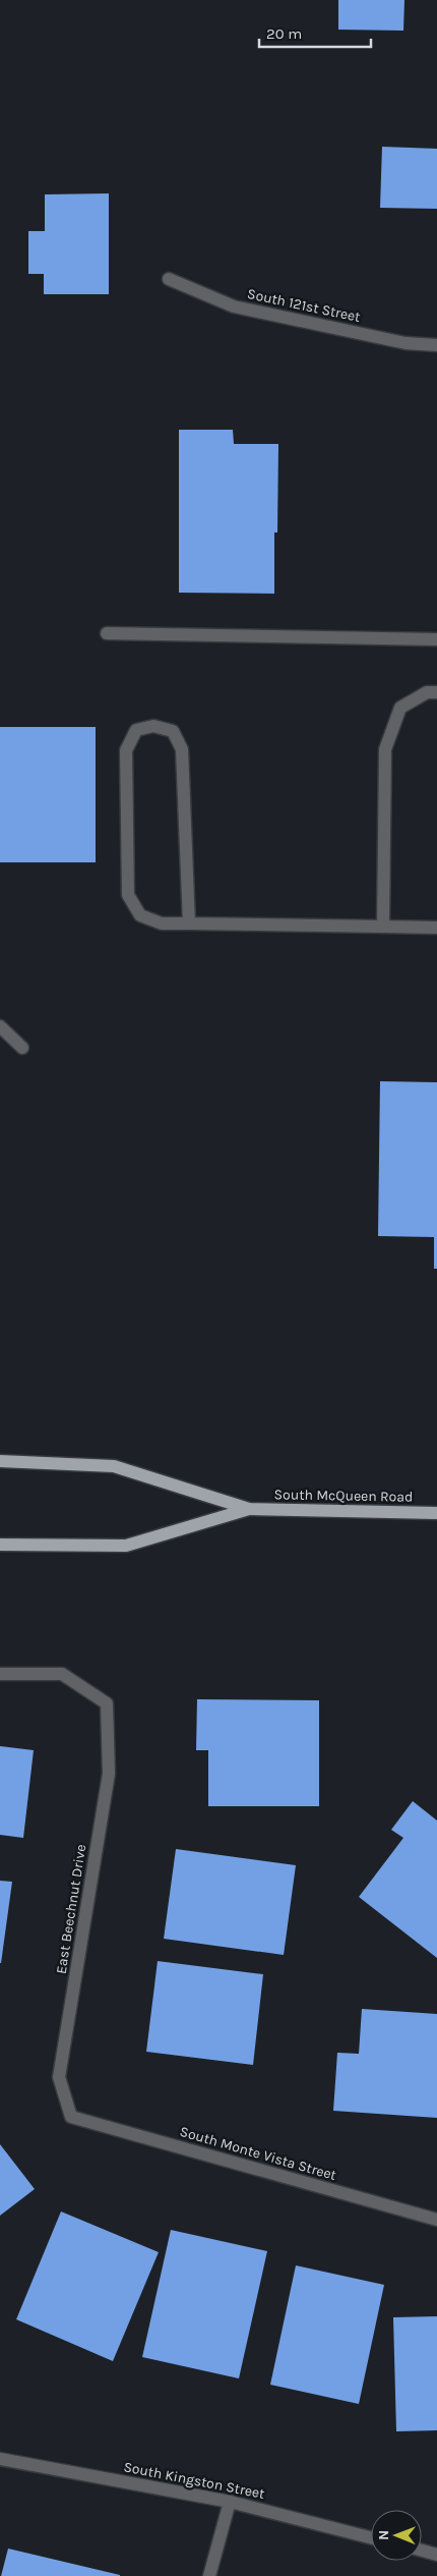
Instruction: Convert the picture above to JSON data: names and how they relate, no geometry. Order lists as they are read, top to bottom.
{
  "streets": {
    "main road": ["South McQueen Road"],
    "street": [
      "South 121st Street",
      "East Beechnut Drive",
      "South Monte Vista Street",
      "South Kingston Street"
    ]
  },
  "crossings": [
    ["East Beechnut Drive", "South Monte Vista Street"]
  ],
  "scale_bar": "20 m",
  "north": "left"
}
